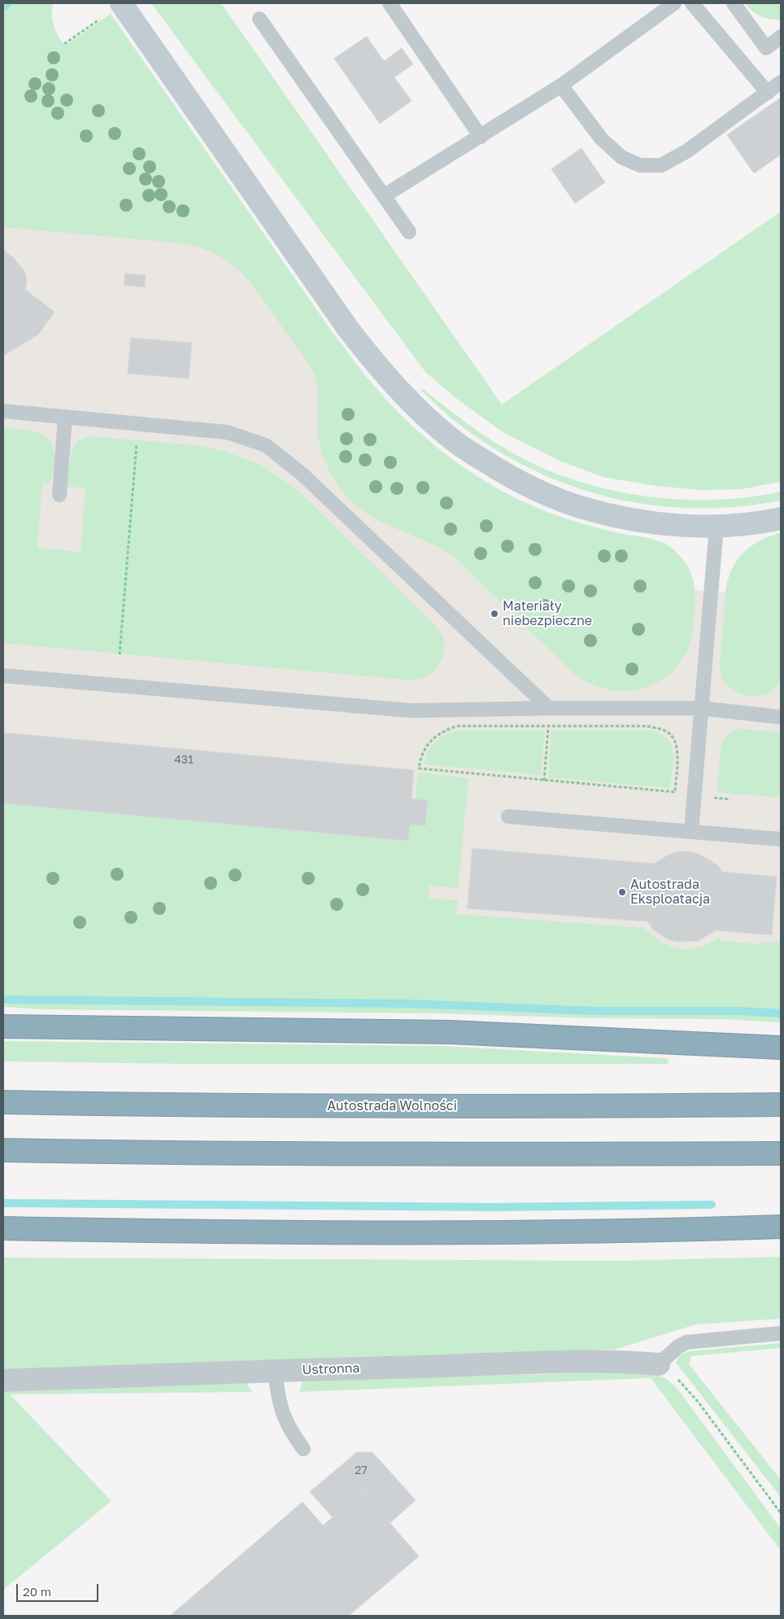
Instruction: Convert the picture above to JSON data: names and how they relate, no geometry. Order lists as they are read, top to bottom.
{
  "streets": {
    "highway": ["Autostrada Wolności"],
    "street": ["Ustronna"]
  },
  "places": ["Materiały niebezpieczne", "Autostrada Eksploatacja"],
  "house_numbers": ["431", "27"],
  "scale_bar": "20 m"
}
